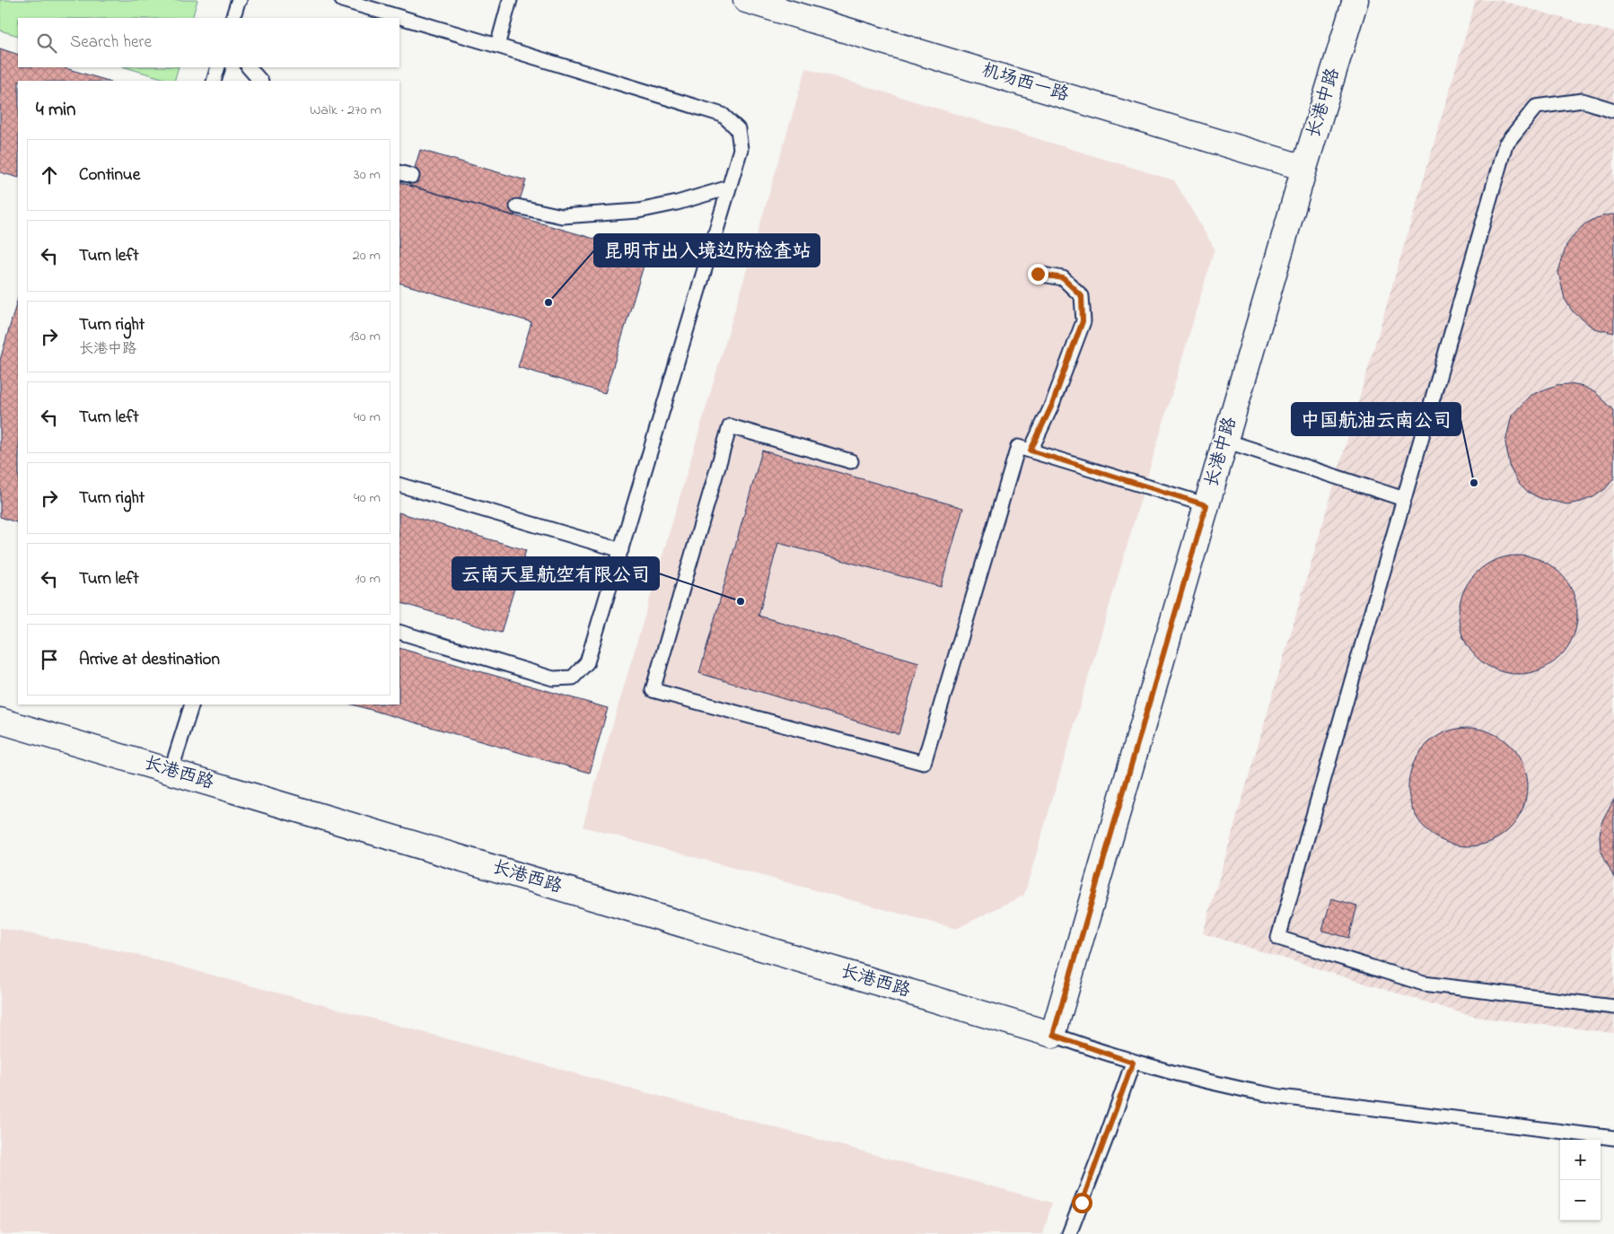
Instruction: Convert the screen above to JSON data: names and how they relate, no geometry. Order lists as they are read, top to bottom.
{
  "streets": {
    "street": ["机场西一路", "长港中路", "长港西路"]
  },
  "crossings": [
    ["机场西一路", "长港中路"],
    ["长港中路", "长港西路"]
  ],
  "places": ["昆明市出入境边防检查站", "中国航油云南公司", "云南天星航空有限公司"],
  "page": {
    "search": "Search here",
    "heading": ["4 min", "Walk · 270 m"],
    "list": [
      ["Continue", "30 m"],
      ["Turn left", "20 m"],
      ["Turn right", "长港中路", "130 m"],
      ["Turn left", "40 m"],
      ["Turn right", "40 m"],
      ["Turn left", "10 m"],
      "Arrive at destination"
    ],
    "map_buttons": ["+", "−"]
  }
}
